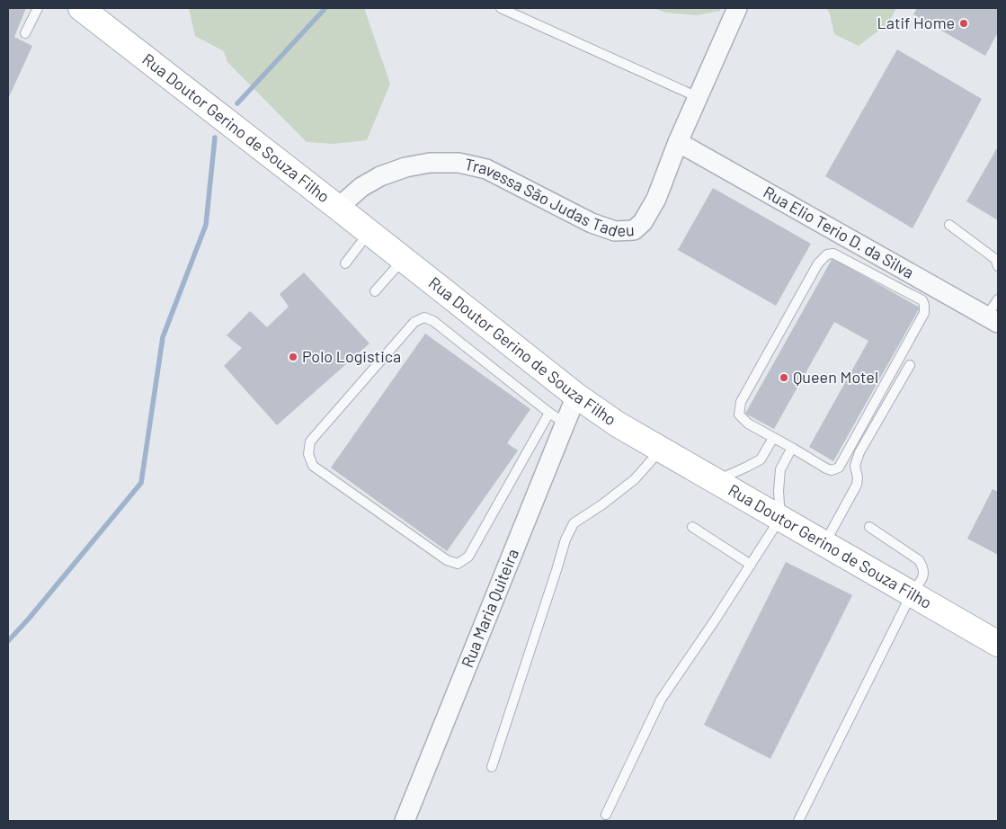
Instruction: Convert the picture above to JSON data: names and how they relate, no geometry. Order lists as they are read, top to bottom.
{
  "streets": {
    "main road": ["Rua Doutor Gerino de Souza Filho"],
    "street": ["Travessa São Judas Tadeu", "Rua Elio Terio D. da Silva", "Rua Maria Quiteira"]
  },
  "crossings": [
    ["Rua Doutor Gerino de Souza Filho", "Travessa São Judas Tadeu"],
    ["Rua Doutor Gerino de Souza Filho", "Rua Maria Quiteira"],
    ["Travessa São Judas Tadeu", "Rua Elio Terio D. da Silva"]
  ],
  "places": ["Latif Home", "Polo Logistica", "Queen Motel"]
}
